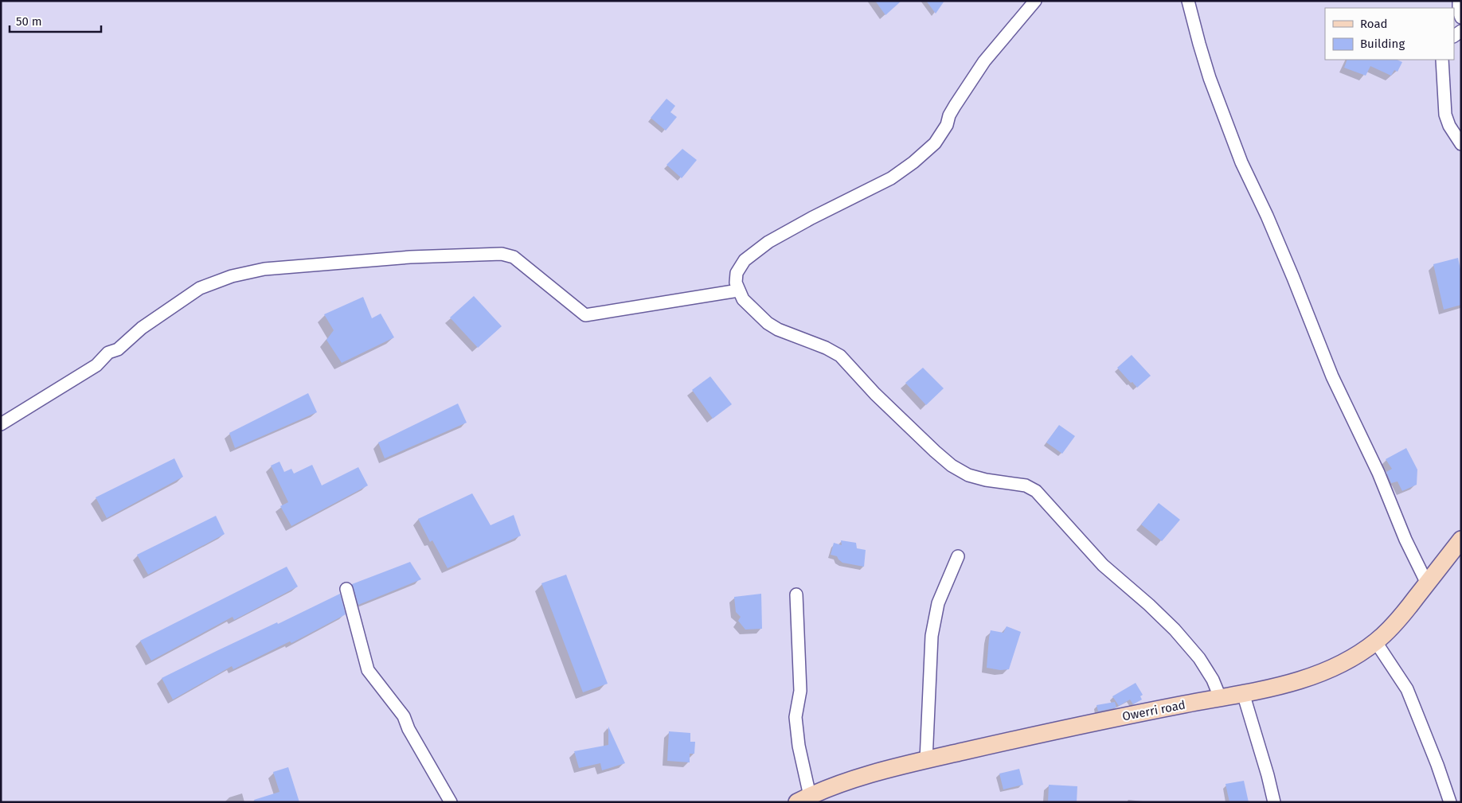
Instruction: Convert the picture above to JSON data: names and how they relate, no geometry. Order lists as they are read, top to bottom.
{
  "streets": {
    "main road": ["Owerri road"]
  },
  "legend": ["Road", "Building"],
  "scale_bar": "50 m"
}
